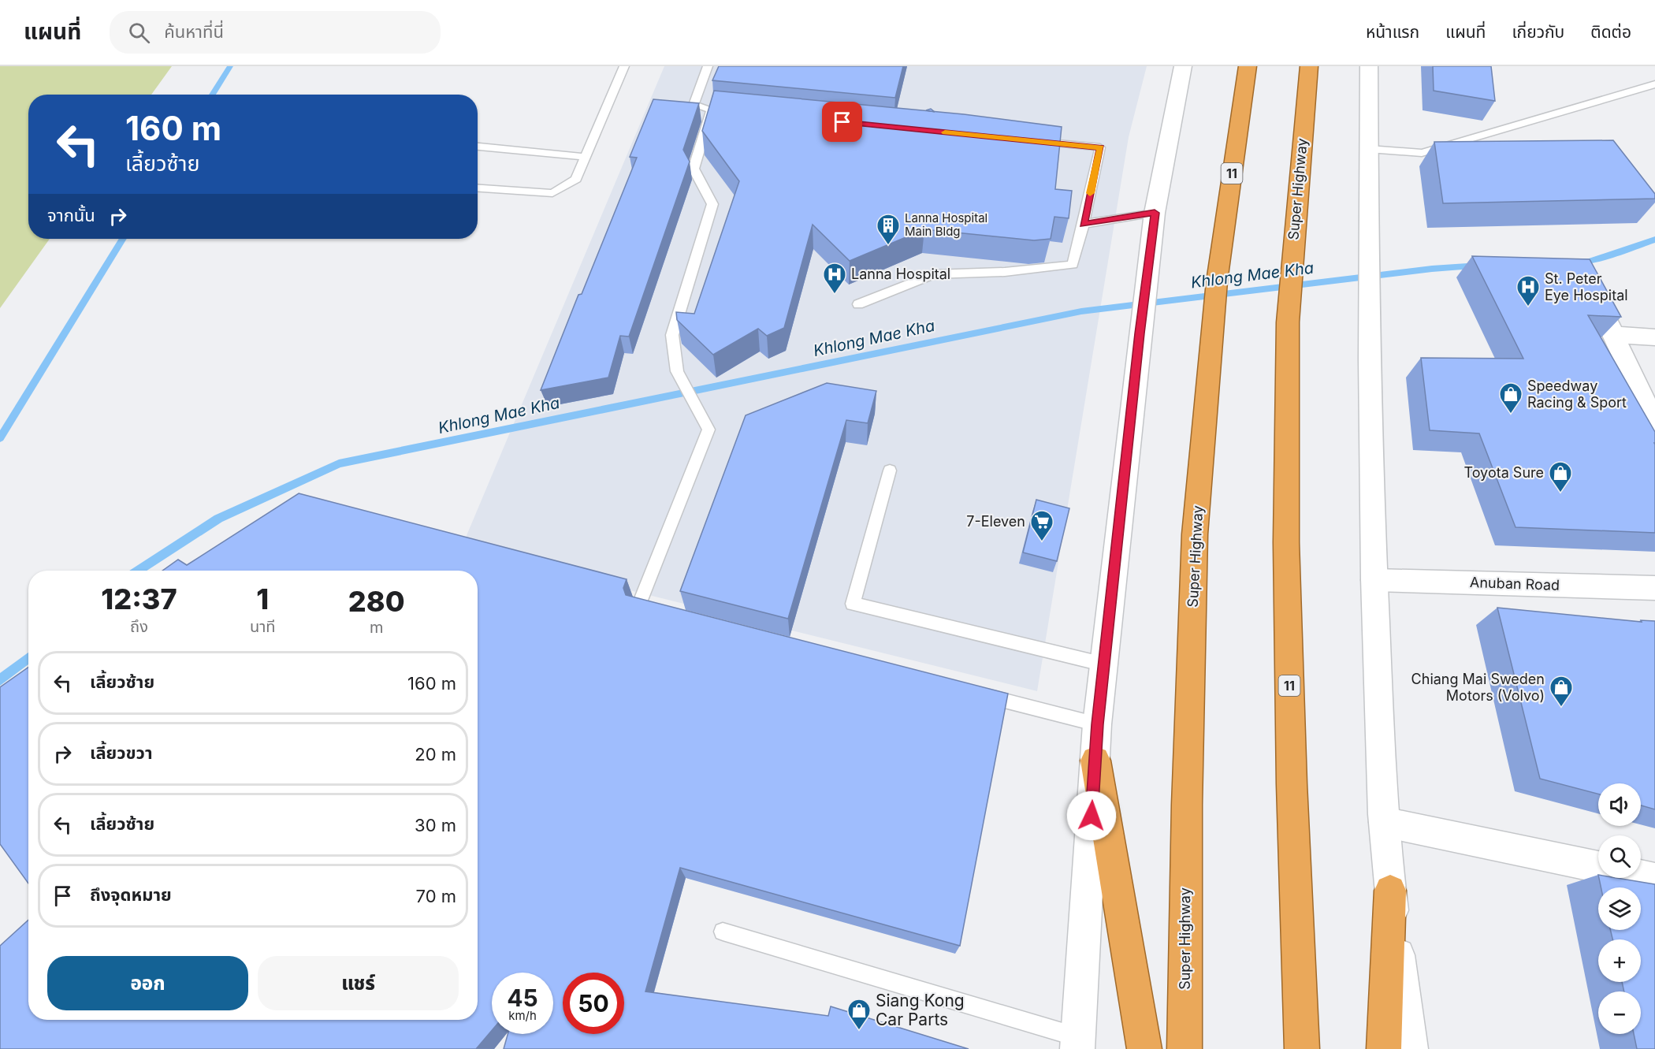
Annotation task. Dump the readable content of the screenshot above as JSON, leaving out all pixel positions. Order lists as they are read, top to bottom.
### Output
{
  "streets": {
    "highway": ["11", "Super Highway"],
    "main road": ["Anuban Road"]
  },
  "water": ["Khlong Mae Kha"],
  "places": {
    "building": ["Lanna Hospital Main Bldg"],
    "hospital": ["Lanna Hospital", "St. Peter Eye Hospital"],
    "shop": [
      "Speedway Racing & Sport",
      "Toyota Sure",
      "Chiang Mai Sweden Motors (Volvo)",
      "Siang Kong Car Parts"
    ],
    "supermarket": ["7-Eleven"]
  },
  "page": {
    "header": "แผนที่",
    "search": "ค้นหาที่นี่",
    "nav": [
      "หน้าแรก",
      "แผนที่",
      "เกี่ยวกับ",
      "ติดต่อ"
    ],
    "turn": ["160 m", "เลี้ยวซ้าย"],
    "then": "จากนั้น",
    "eta": [
      "12:37",
      "ถึง",
      "1",
      "นาที",
      "280",
      "m"
    ],
    "list": [
      {
        "name": "เลี้ยวซ้าย",
        "value": "160 m"
      },
      {
        "name": "เลี้ยวขวา",
        "value": "20 m"
      },
      {
        "name": "เลี้ยวซ้าย",
        "value": "30 m"
      },
      {
        "name": "ถึงจุดหมาย",
        "value": "70 m"
      }
    ],
    "map_buttons": ["+", "−"],
    "buttons": ["ออก", "แชร์"],
    "speed": "45 km/h",
    "limit": "50"
  }
}
